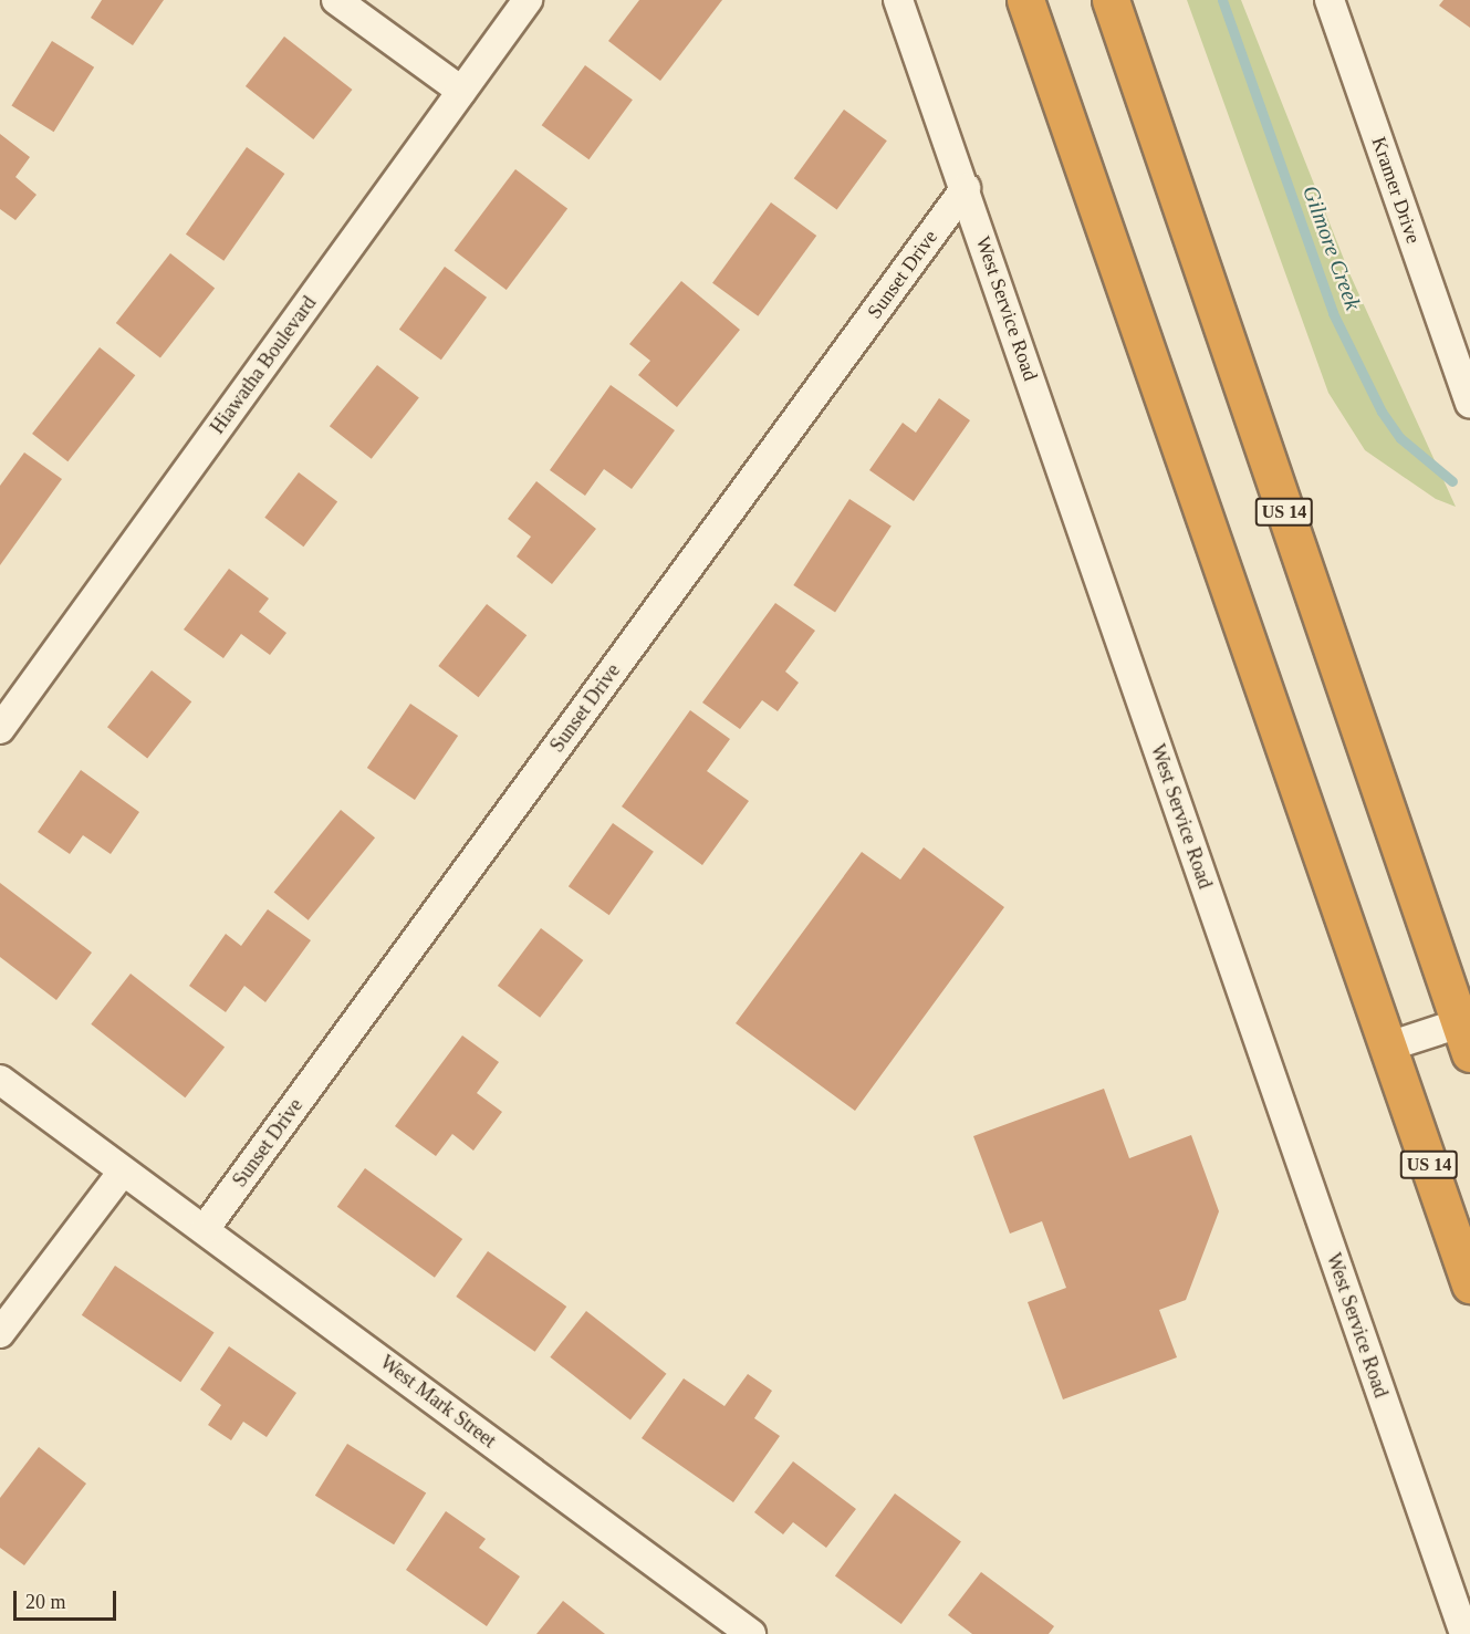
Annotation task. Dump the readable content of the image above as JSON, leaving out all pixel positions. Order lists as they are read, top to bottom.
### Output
{
  "streets": {
    "highway": ["US 14"],
    "street": [
      "Kramer Drive",
      "Sunset Drive",
      "West Service Road",
      "Hiawatha Boulevard",
      "West Mark Street"
    ]
  },
  "crossings": [
    ["Sunset Drive", "West Service Road"],
    ["Sunset Drive", "West Mark Street"]
  ],
  "water": ["Gilmore Creek"],
  "scale_bar": "20 m"
}
